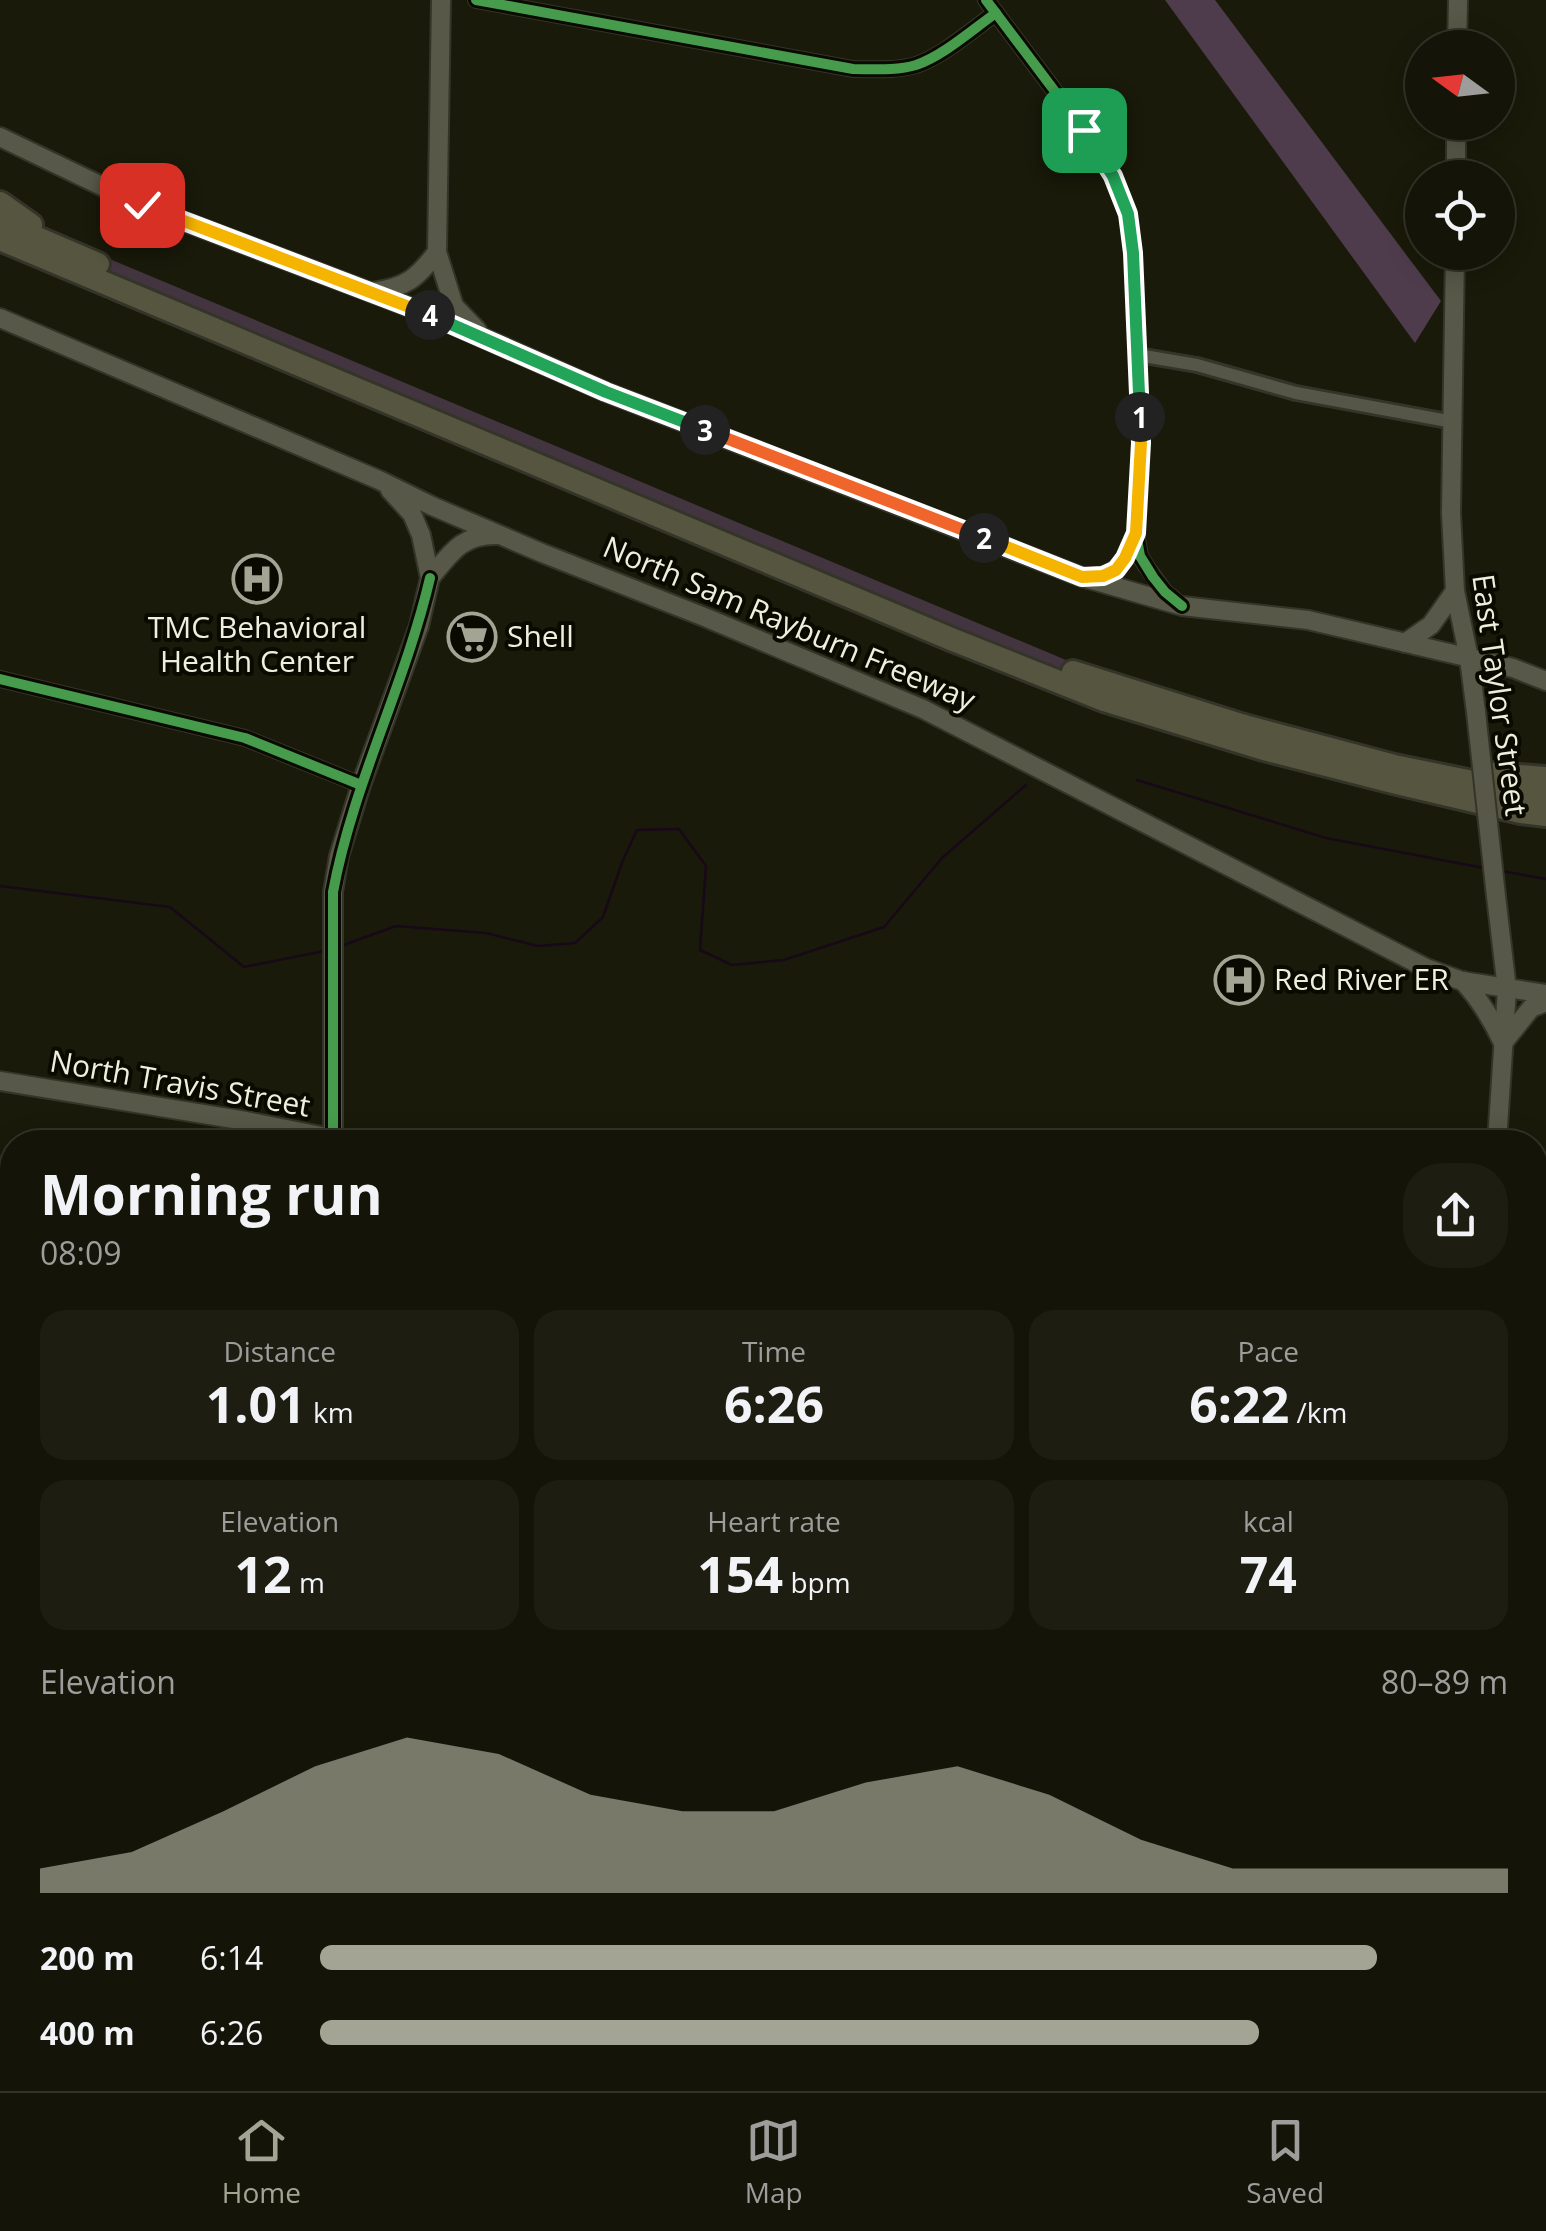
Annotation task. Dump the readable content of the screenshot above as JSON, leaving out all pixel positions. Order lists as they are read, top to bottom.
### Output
{
  "streets": {
    "highway": ["North Sam Rayburn Freeway"],
    "main road": ["East Taylor Street", "North Travis Street"]
  },
  "crossings": [
    ["North Sam Rayburn Freeway", "East Taylor Street"]
  ],
  "places": {
    "hospital": ["TMC Behavioral Health Center", "Red River ER"],
    "supermarket": ["Shell"]
  },
  "north": "left",
  "page": {
    "pins": [
      "4",
      "1",
      "3",
      "2"
    ],
    "heading": ["Morning run", "08:09"],
    "stats": [
      ["Distance", "1.01 km"],
      ["Time", "6:26"],
      ["Pace", "6:22 /km"],
      ["Elevation", "12 m"],
      ["Heart rate", "154 bpm"],
      ["kcal", "74"]
    ],
    "chart": ["Elevation", "80–89 m"],
    "list": [
      {
        "name": "200 m",
        "note": "6:14"
      },
      {
        "name": "400 m",
        "note": "6:26"
      }
    ],
    "tabs": ["Home", "Map", "Saved"]
  }
}
